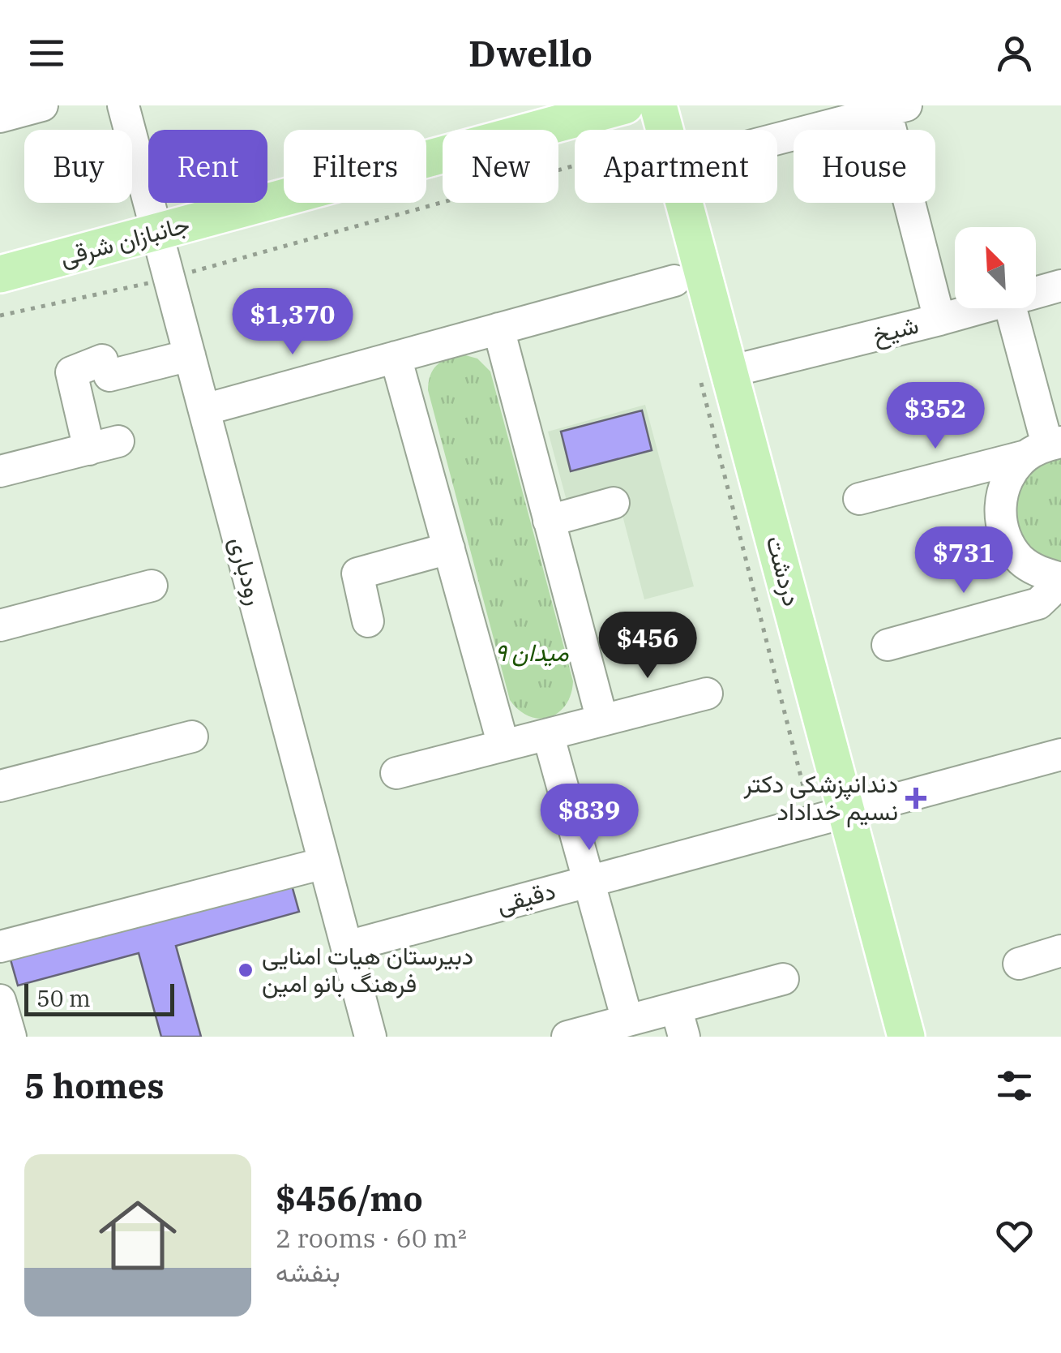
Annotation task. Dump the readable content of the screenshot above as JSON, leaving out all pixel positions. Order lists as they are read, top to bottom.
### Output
{
  "streets": {
    "main road": ["جانبازان شرقی", "دردشت"],
    "street": ["شیخ", "رودباری", "دقیقی"]
  },
  "crossings": [
    ["جانبازان شرقی", "رودباری"],
    ["شیخ", "دردشت"],
    ["رودباری", "دقیقی"],
    ["دردشت", "دقیقی"]
  ],
  "parks": ["میدان ۹"],
  "places": {
    "health": ["دندانپزشکی دکتر نسیم خداداد"],
    "other": ["دبیرستان هیات امنایی فرهنگ بانو امین"]
  },
  "scale_bar": "50 m",
  "north": "top left",
  "page": {
    "header": "Dwello",
    "chip": [
      "Buy",
      "Rent",
      "Filters",
      "New",
      "Apartment",
      "House"
    ],
    "price": [
      "$1,370",
      "$352",
      "$731",
      "$456",
      "$839"
    ],
    "scale": "50 m",
    "heading": "5 homes",
    "list": [
      {
        "name": "$456/mo",
        "note": "2 rooms · 60 m² · بنفشه"
      }
    ]
  }
}
